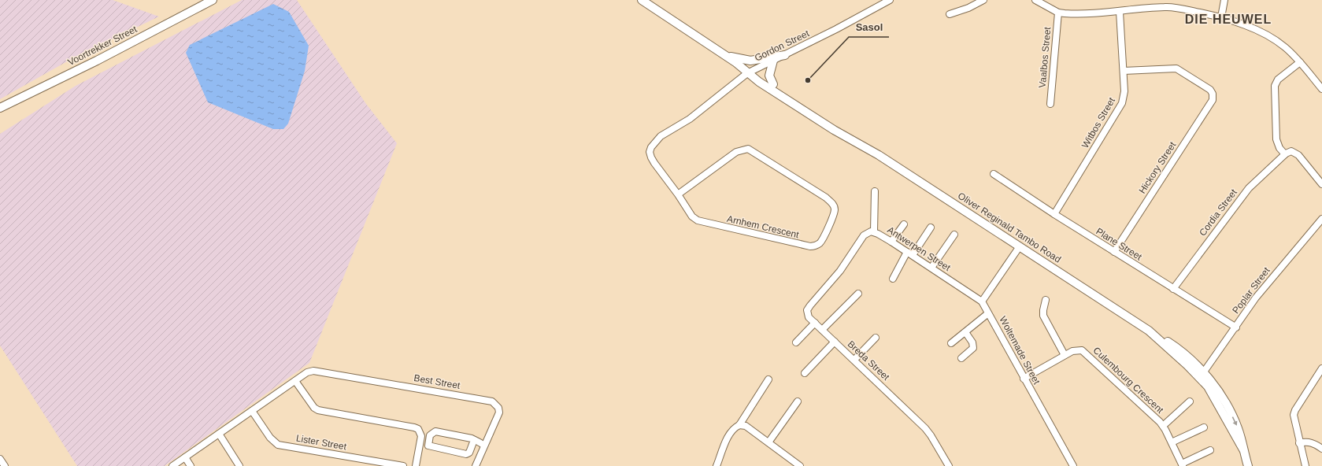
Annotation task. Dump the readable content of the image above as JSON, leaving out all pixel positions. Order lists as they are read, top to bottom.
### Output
{
  "streets": {
    "main road": ["Voortrekker Street", "Oliver Reginald Tambo Road"],
    "street": [
      "Gordon Street",
      "Vaalbos Street",
      "Witbos Street",
      "Hickory Street",
      "Cordia Street",
      "Arnhem Crescent",
      "Plane Street",
      "Antwerpen Street",
      "Poplar Street",
      "Woltemade Street",
      "Breda Street",
      "Culembourg Crescent",
      "Best Street",
      "Lister Street"
    ]
  },
  "crossings": [
    ["Gordon Street", "Arnhem Crescent"],
    ["Gordon Street", "Oliver Reginald Tambo Road"],
    ["Witbos Street", "Hickory Street"],
    ["Witbos Street", "Plane Street"],
    ["Hickory Street", "Plane Street"],
    ["Cordia Street", "Plane Street"],
    ["Oliver Reginald Tambo Road", "Poplar Street"],
    ["Plane Street", "Poplar Street"],
    ["Antwerpen Street", "Woltemade Street"],
    ["Antwerpen Street", "Breda Street"],
    ["Woltemade Street", "Culembourg Crescent"]
  ],
  "districts": ["DIE HEUWEL"],
  "places": ["Sasol"]
}
